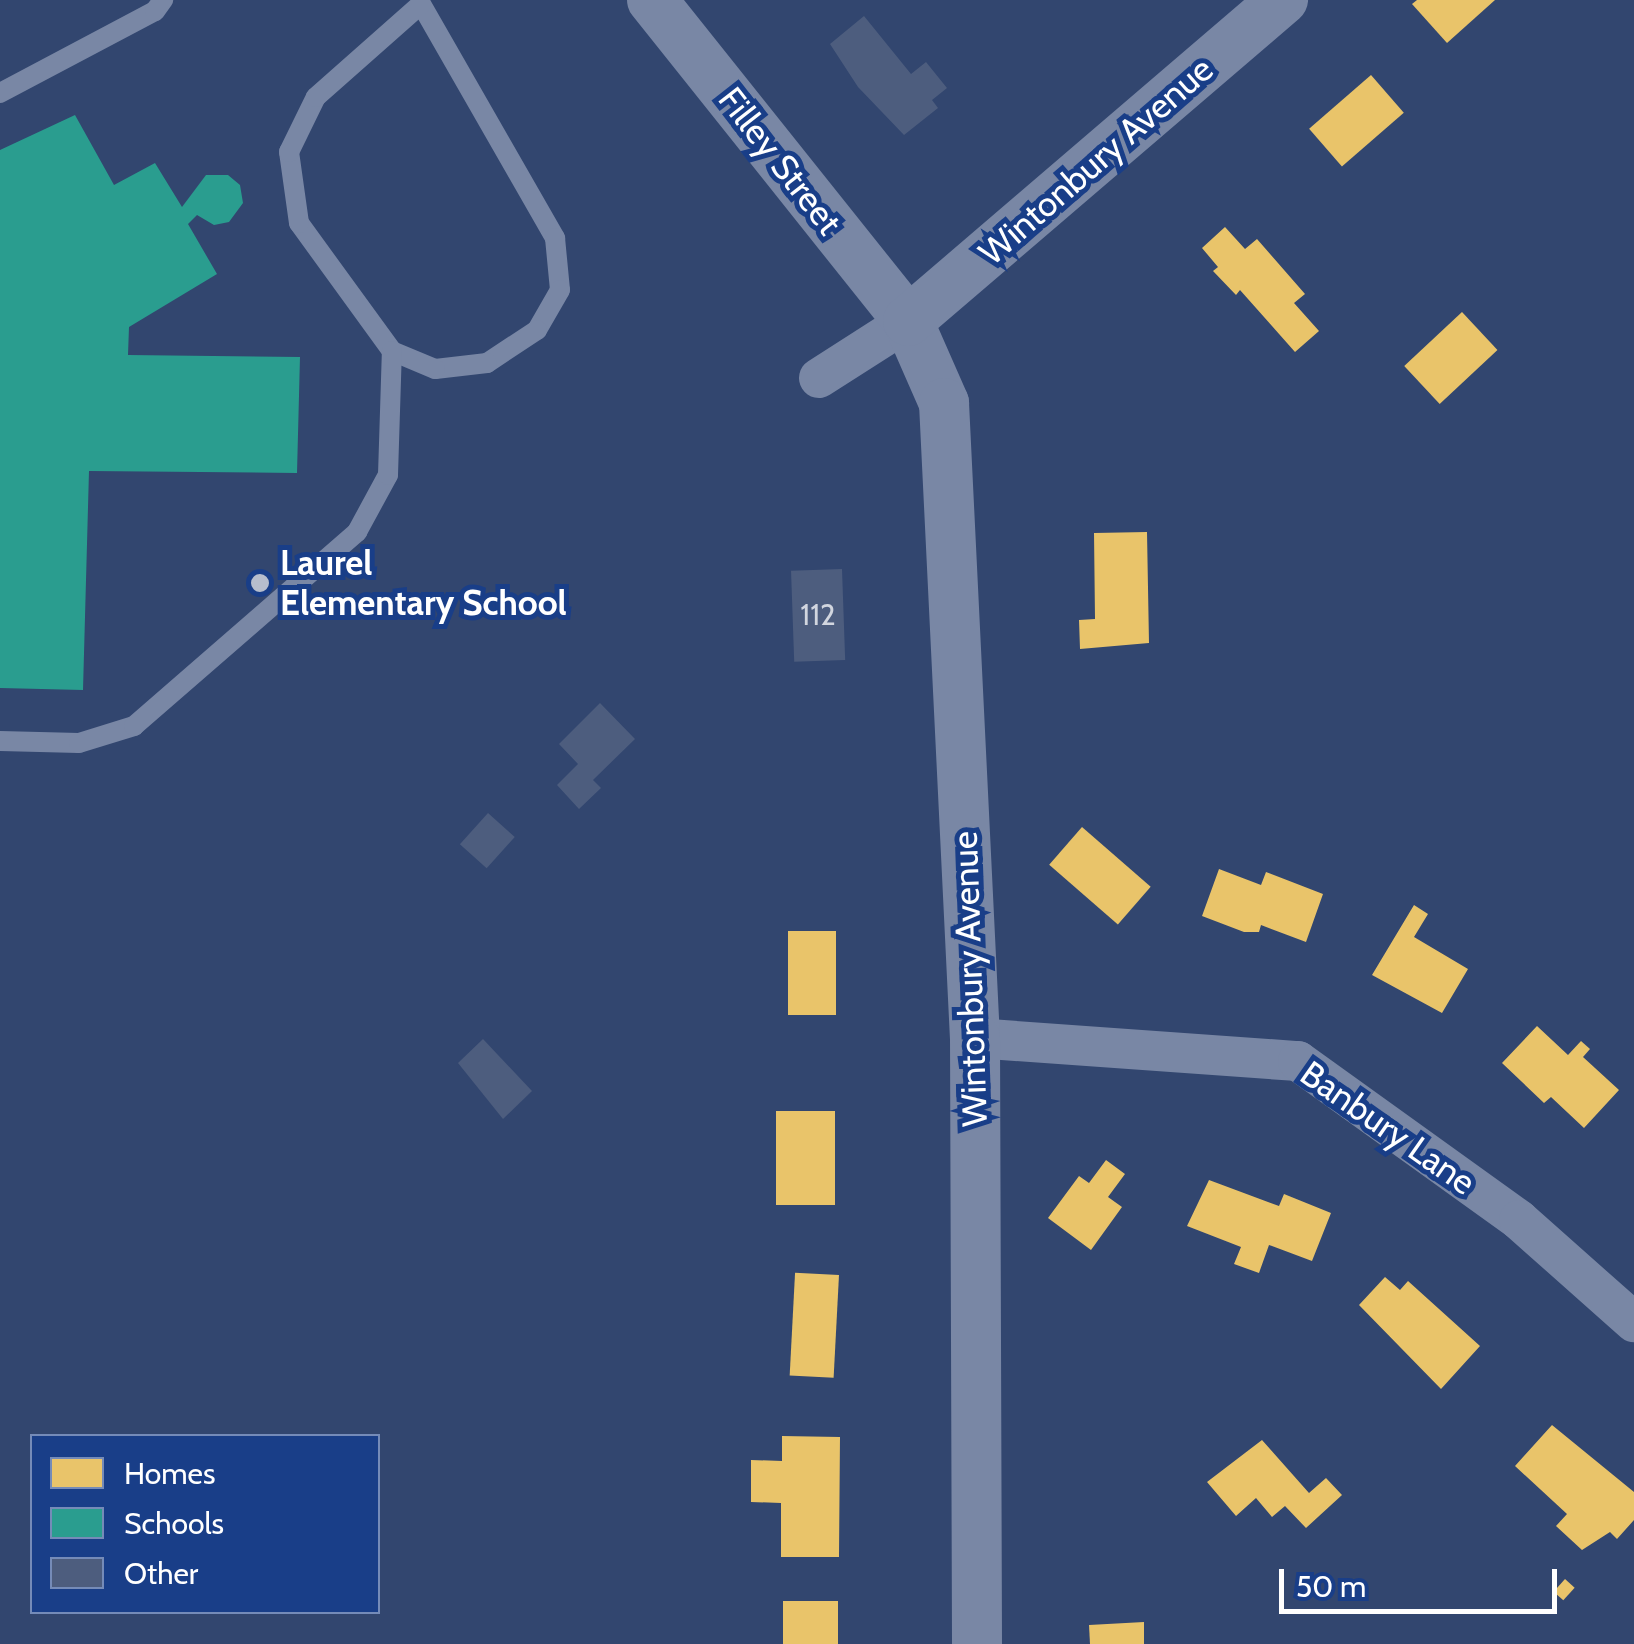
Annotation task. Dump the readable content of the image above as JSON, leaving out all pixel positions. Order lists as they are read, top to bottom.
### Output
{
  "streets": {
    "street": ["Filley Street", "Wintonbury Avenue", "Banbury Lane"]
  },
  "crossings": [
    ["Filley Street", "Wintonbury Avenue"],
    ["Wintonbury Avenue", "Banbury Lane"]
  ],
  "places": ["Laurel Elementary School"],
  "house_numbers": ["112"],
  "legend": ["Homes", "Schools", "Other"],
  "scale_bar": "50 m"
}
